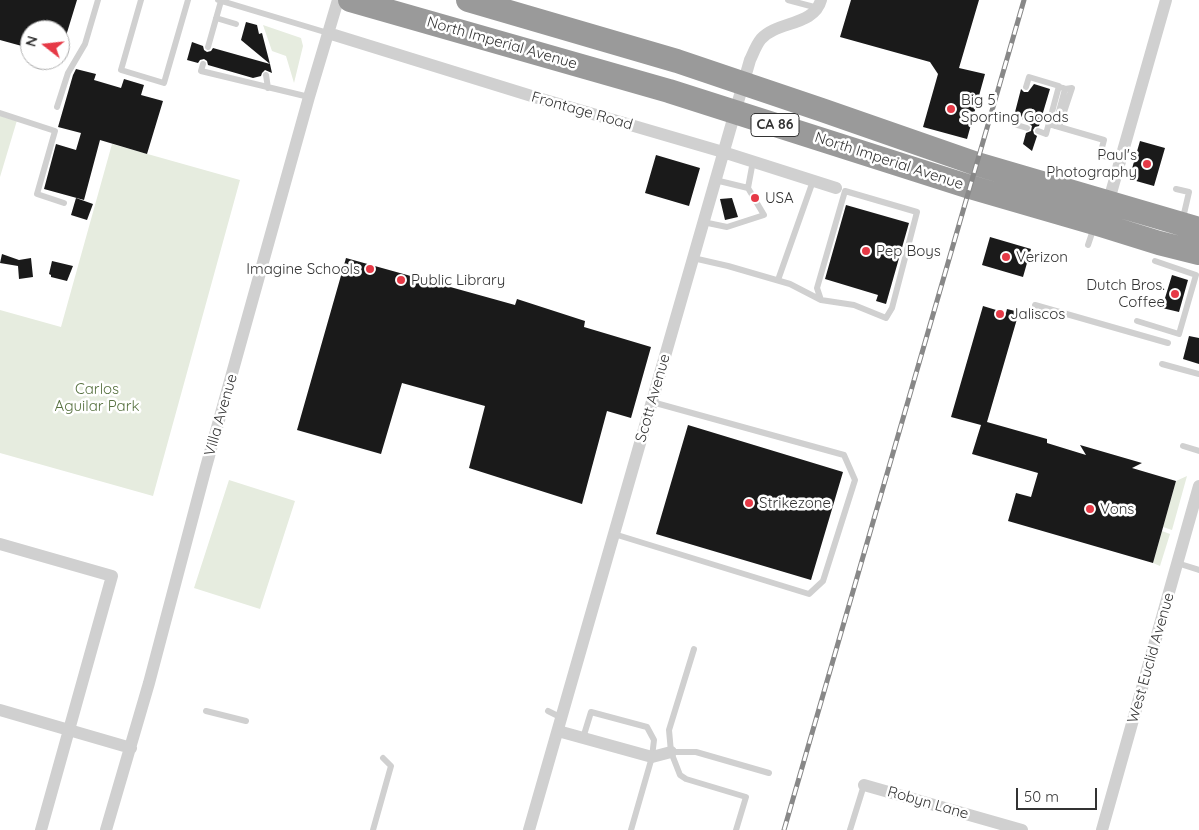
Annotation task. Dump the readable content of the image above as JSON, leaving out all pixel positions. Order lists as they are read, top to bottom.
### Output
{
  "streets": {
    "highway": ["North Imperial Avenue", "CA 86"],
    "street": [
      "Frontage Road",
      "Scott Avenue",
      "Villa Avenue",
      "West Euclid Avenue",
      "Robyn Lane"
    ]
  },
  "crossings": [
    ["North Imperial Avenue", "Scott Avenue"],
    ["Frontage Road", "Scott Avenue"],
    ["Frontage Road", "Villa Avenue"]
  ],
  "parks": ["Carlos Aguilar Park"],
  "places": [
    "Big 5 Sporting Goods",
    "Paul's Photography",
    "USA",
    "Pep Boys",
    "Verizon",
    "Imagine Schools",
    "Public Library",
    "Dutch Bros. Coffee",
    "Jaliscos",
    "Strikezone",
    "Vons"
  ],
  "scale_bar": "50 m",
  "north": "left"
}
